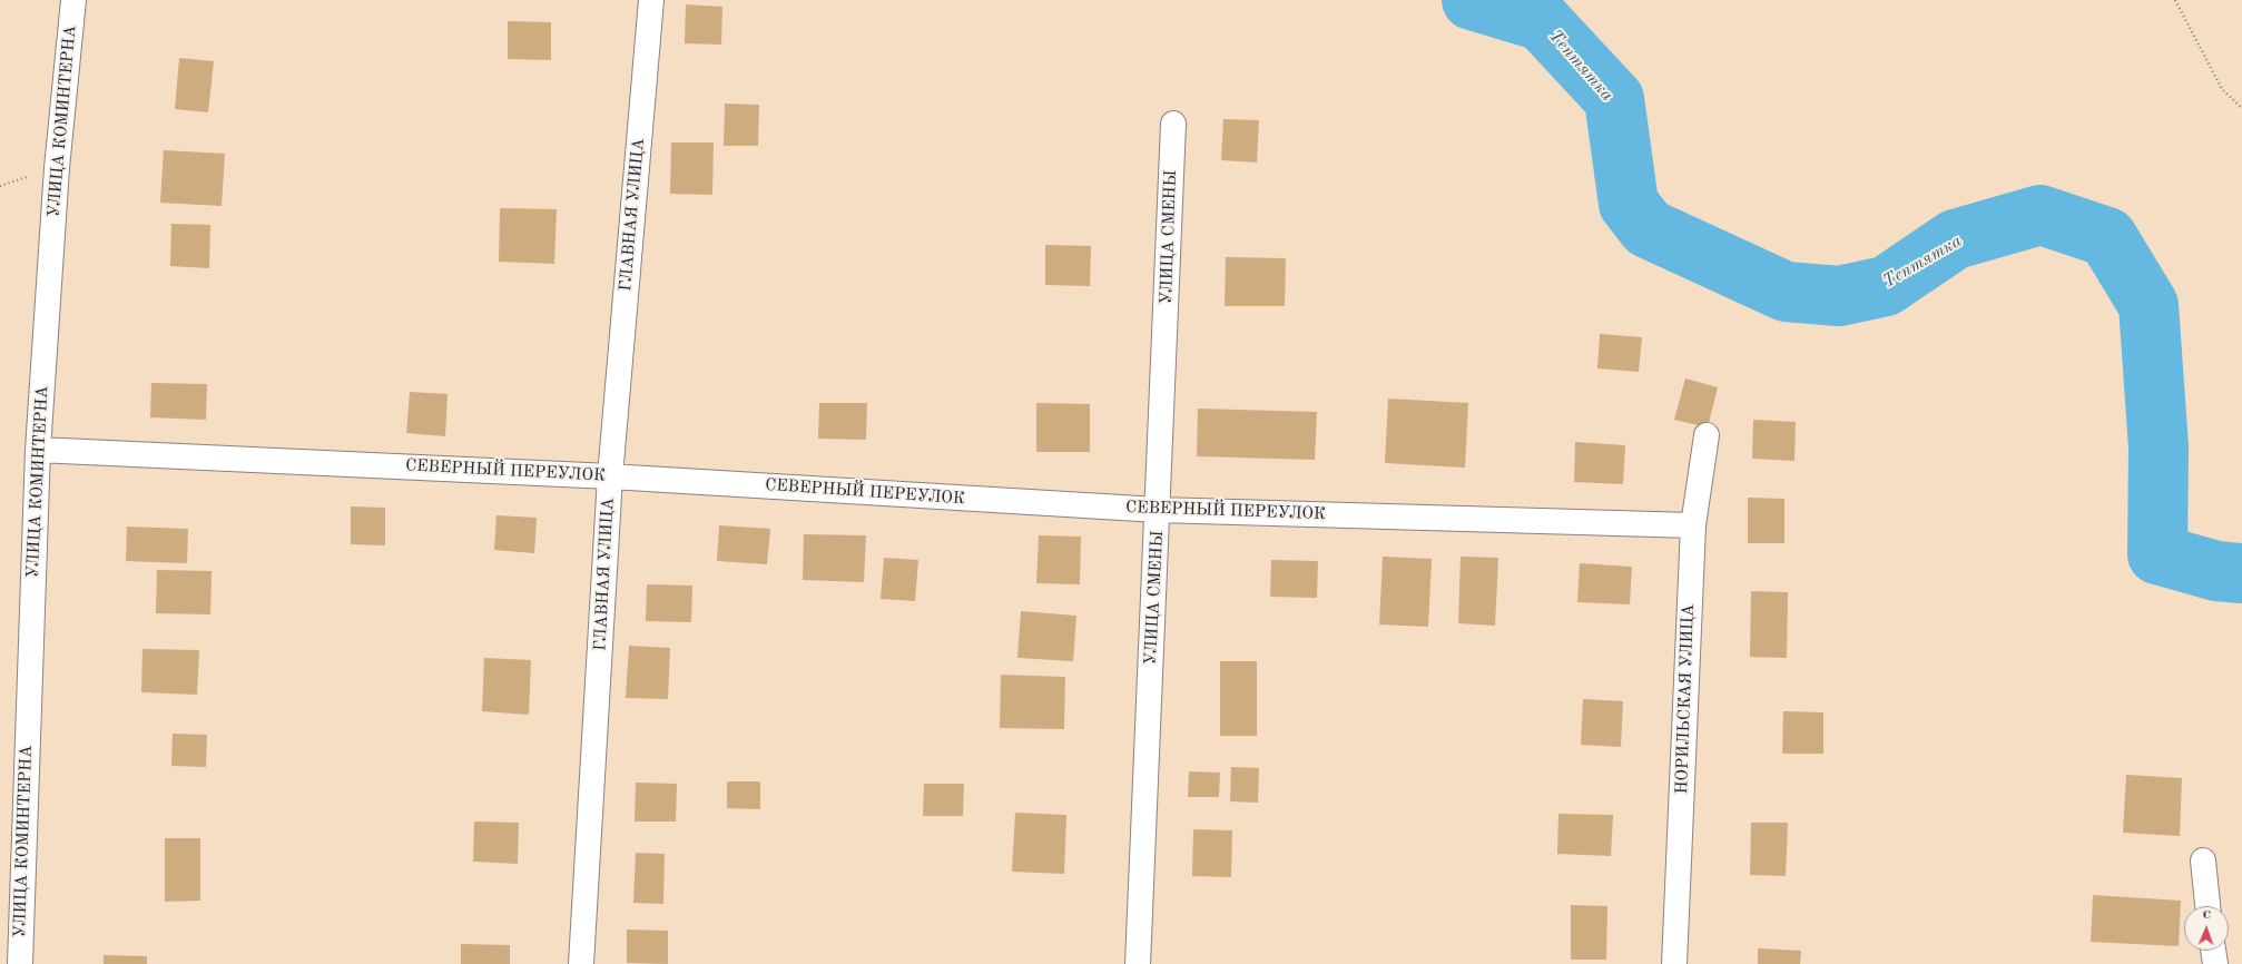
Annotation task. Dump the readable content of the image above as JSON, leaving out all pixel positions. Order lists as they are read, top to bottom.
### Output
{
  "streets": {
    "street": [
      "УЛИЦА КОМИНТЕРНА",
      "ГЛАВНАЯ УЛИЦА",
      "УЛИЦА СМЕНЫ",
      "СЕВЕРНЫЙ ПЕРЕУЛОК",
      "НОРИЛЬСКАЯ УЛИЦА"
    ]
  },
  "crossings": [
    ["УЛИЦА КОМИНТЕРНА", "СЕВЕРНЫЙ ПЕРЕУЛОК"],
    ["ГЛАВНАЯ УЛИЦА", "СЕВЕРНЫЙ ПЕРЕУЛОК"],
    ["УЛИЦА СМЕНЫ", "СЕВЕРНЫЙ ПЕРЕУЛОК"],
    ["СЕВЕРНЫЙ ПЕРЕУЛОК", "НОРИЛЬСКАЯ УЛИЦА"]
  ],
  "water": ["Тептятка"],
  "north": "top"
}
